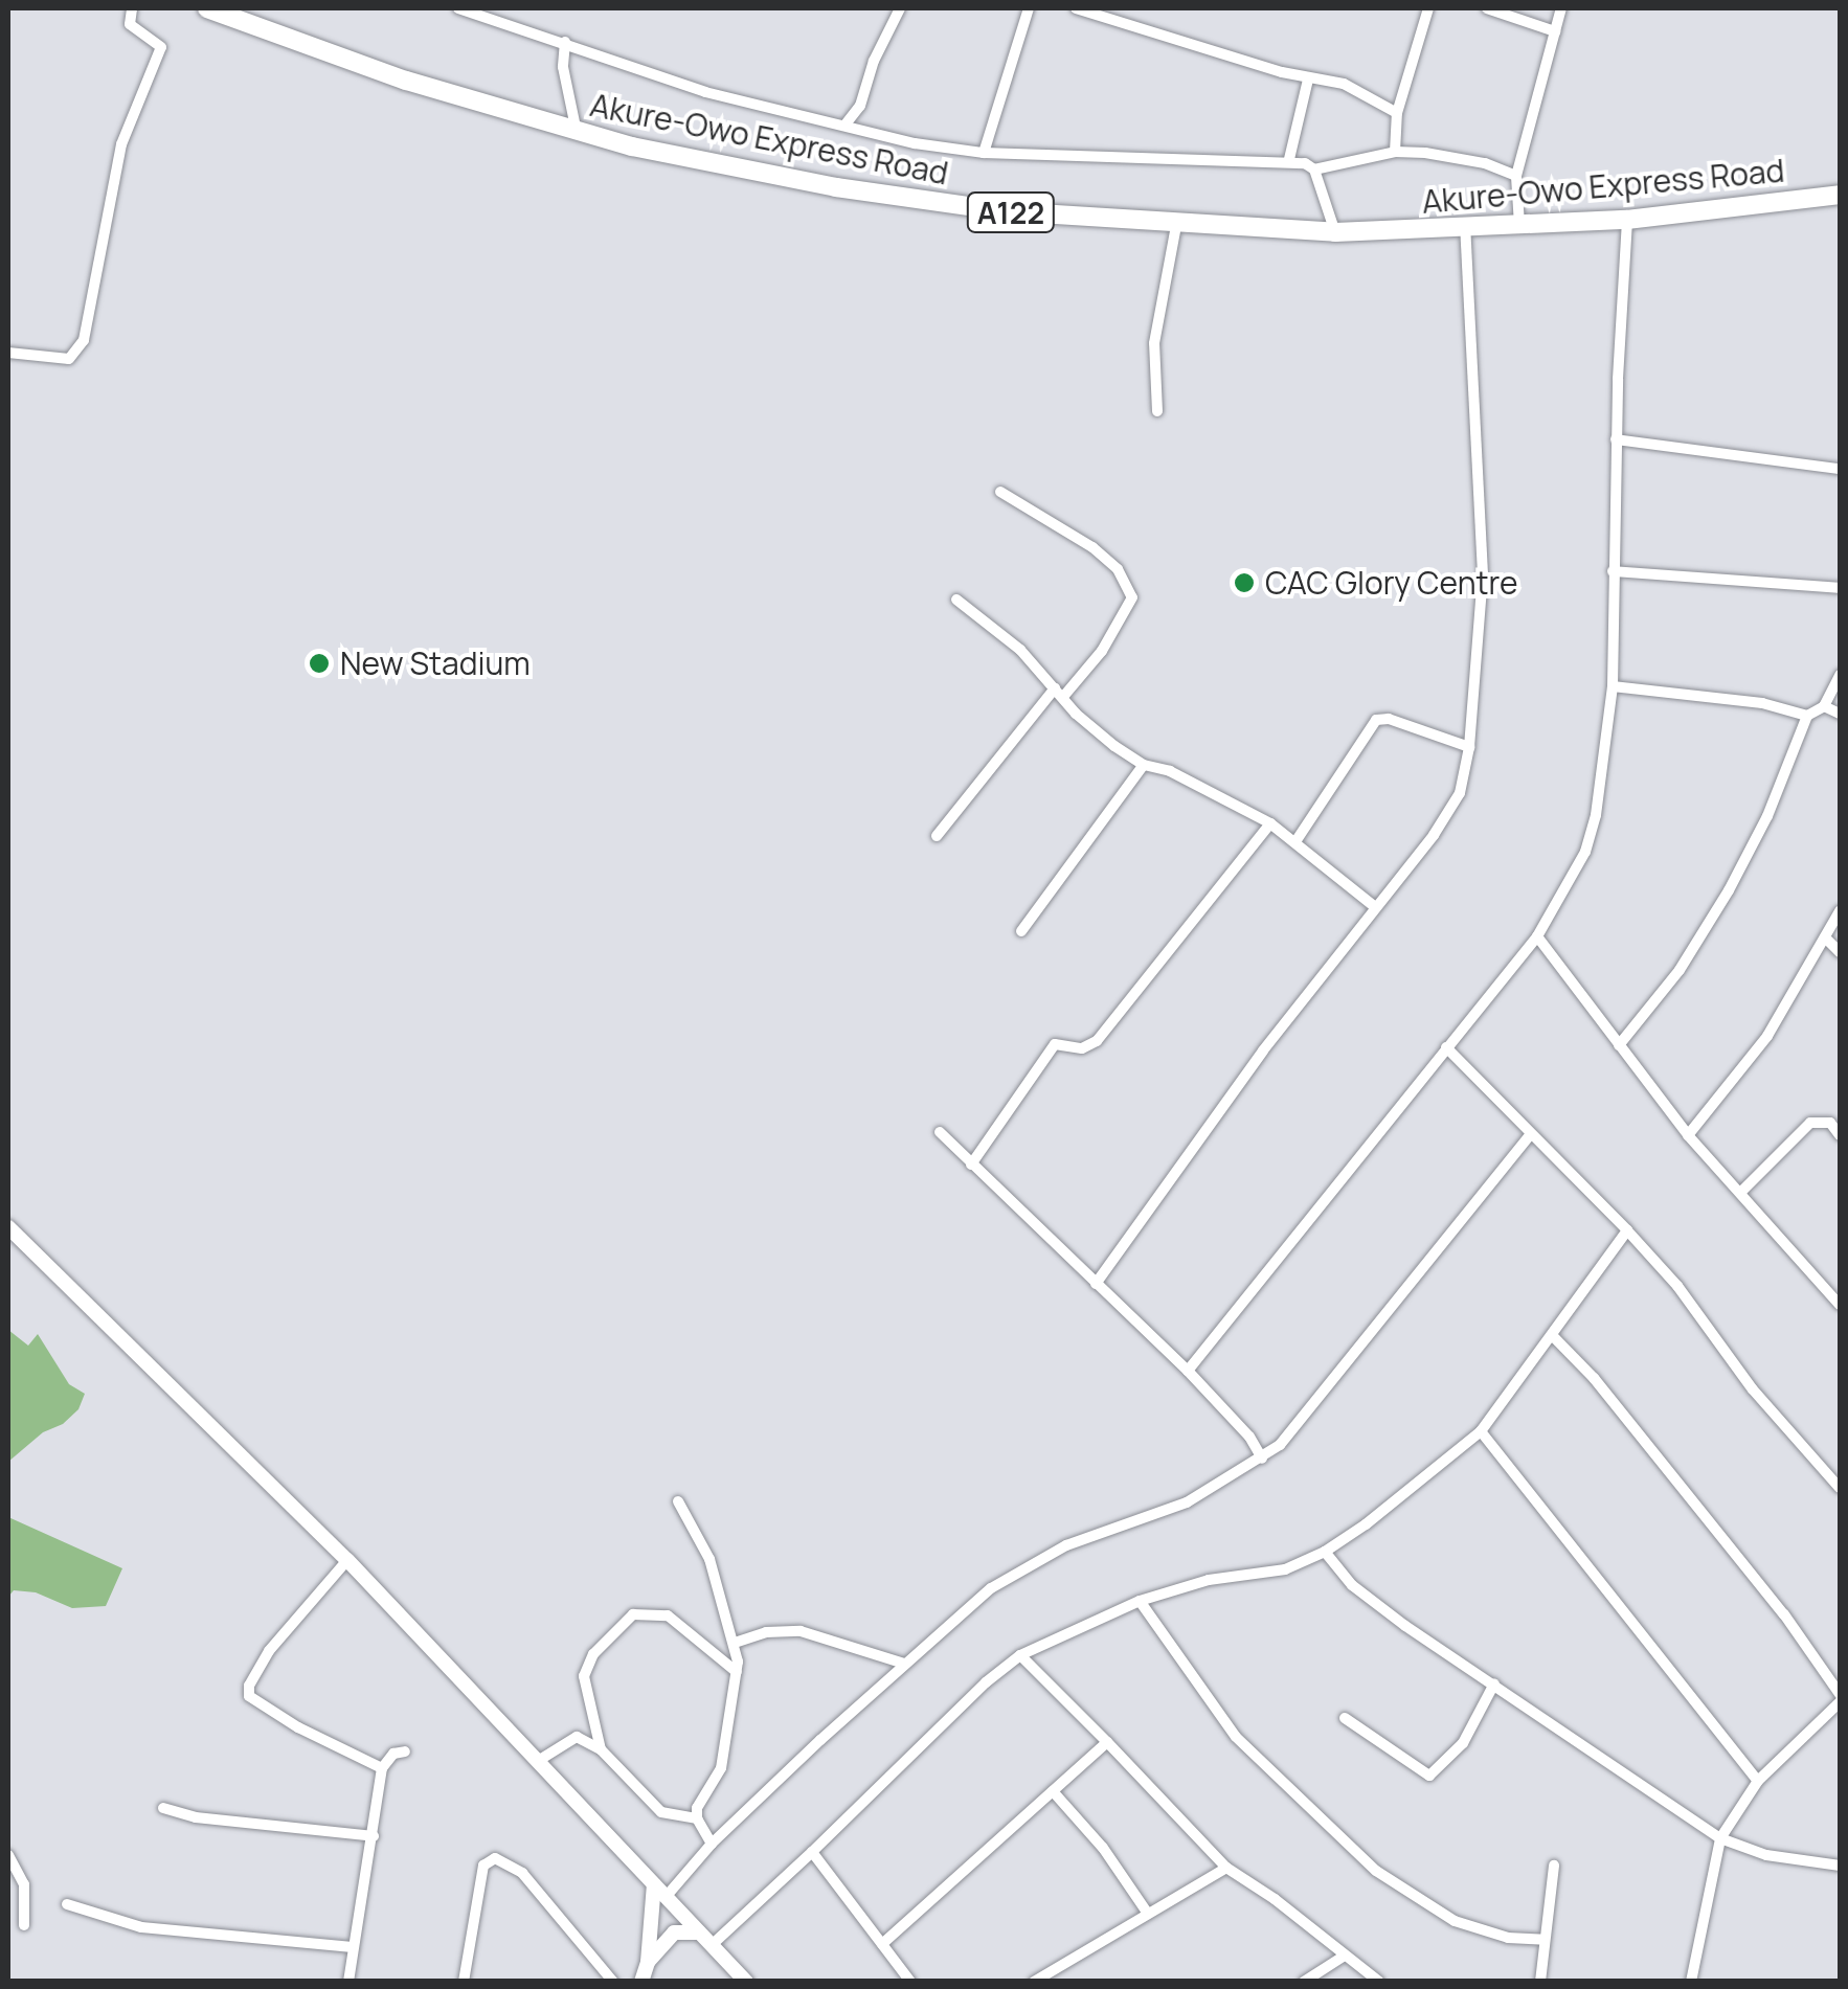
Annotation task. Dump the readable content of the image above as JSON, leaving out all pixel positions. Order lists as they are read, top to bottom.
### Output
{
  "streets": {
    "highway": ["Akure-Owo Express Road", "A122"]
  },
  "places": ["CAC Glory Centre", "New Stadium"]
}
